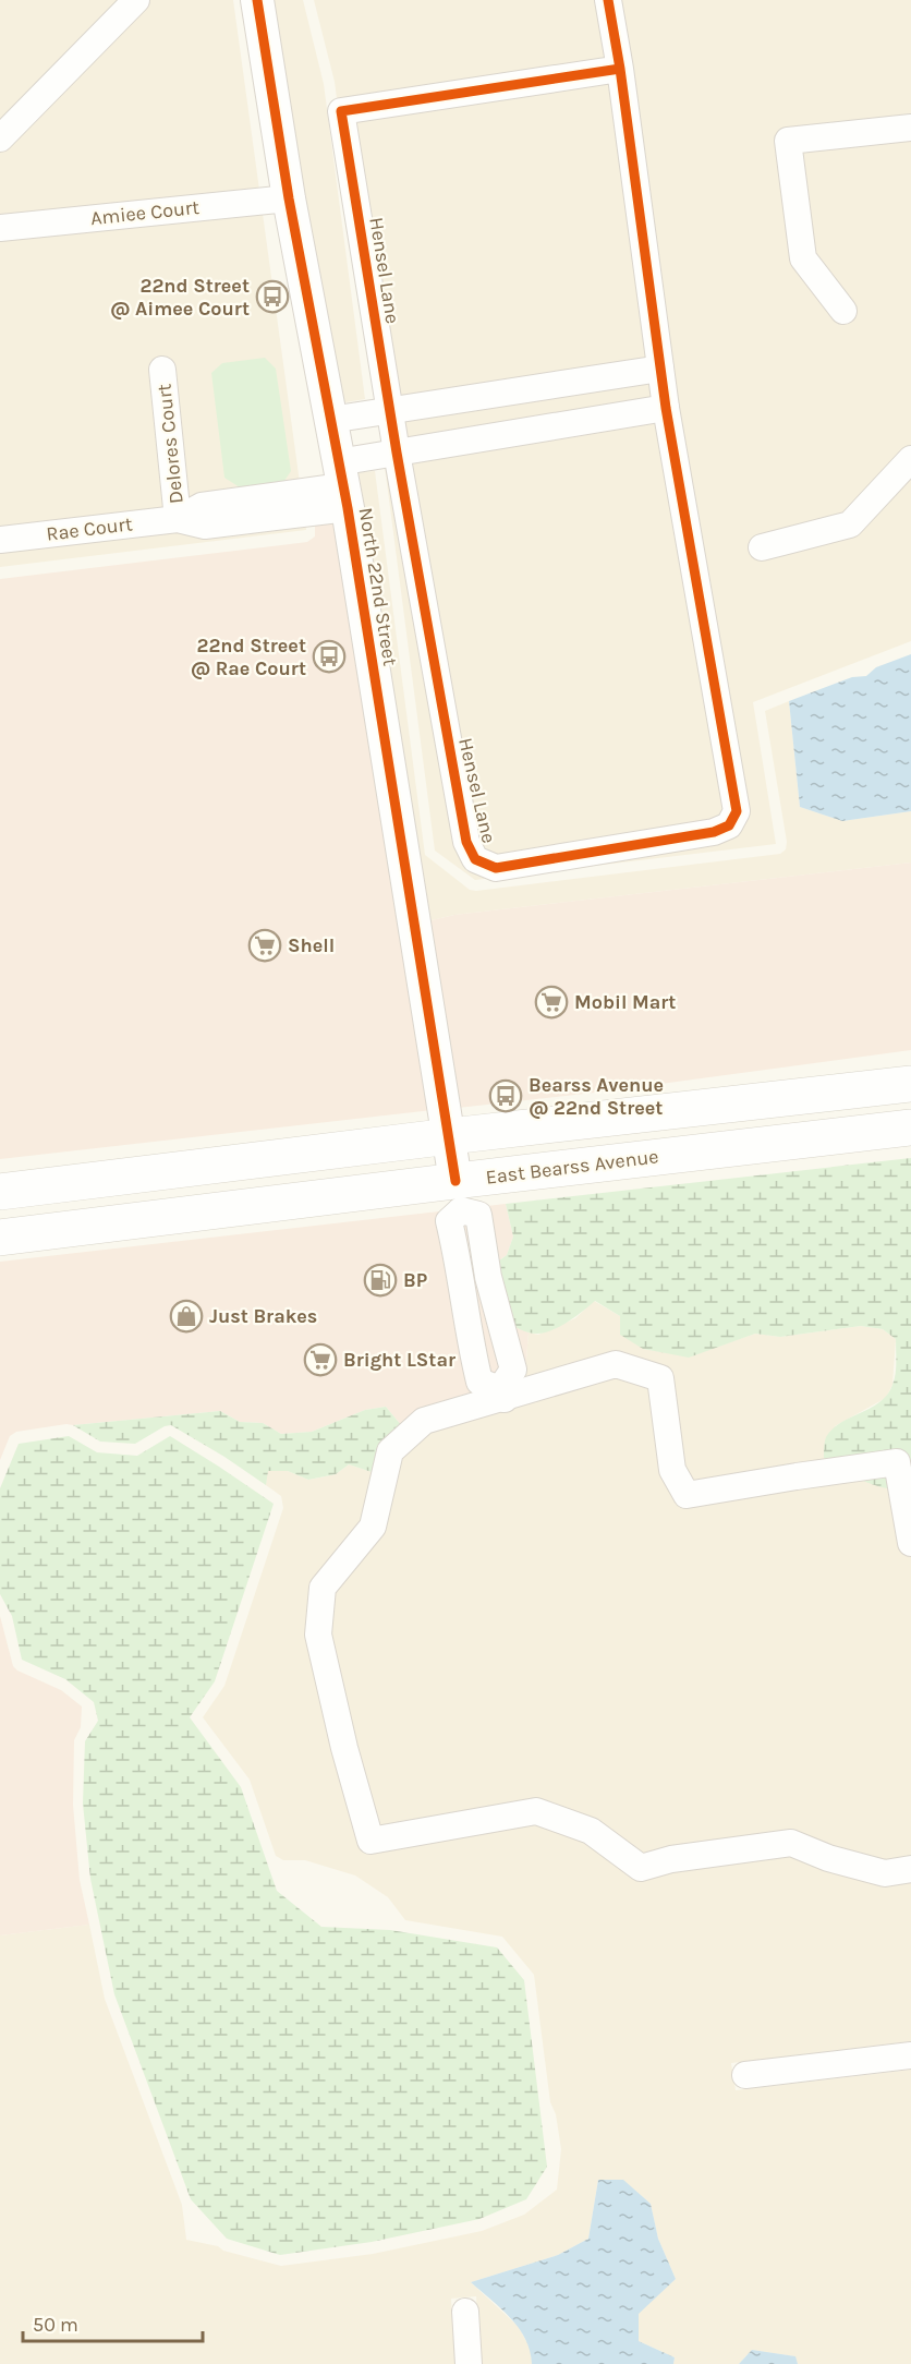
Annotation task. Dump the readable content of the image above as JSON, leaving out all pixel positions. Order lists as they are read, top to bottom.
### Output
{
  "streets": {
    "main road": ["East Bearss Avenue"],
    "street": [
      "Amiee Court",
      "Hensel Lane",
      "Delores Court",
      "Rae Court",
      "North 22nd Street"
    ]
  },
  "crossings": [
    ["Amiee Court", "North 22nd Street"],
    ["Hensel Lane", "Rae Court"],
    ["Delores Court", "Rae Court"],
    ["Rae Court", "North 22nd Street"],
    ["North 22nd Street", "East Bearss Avenue"]
  ],
  "places": {
    "bus stop": ["22nd Street @ Aimee Court", "22nd Street @ Rae Court", "Bearss Avenue @ 22nd Street"],
    "supermarket": ["Shell", "Mobil Mart", "Bright LStar"],
    "fuel station": ["BP"],
    "shop": ["Just Brakes"]
  },
  "scale_bar": "50 m"
}
